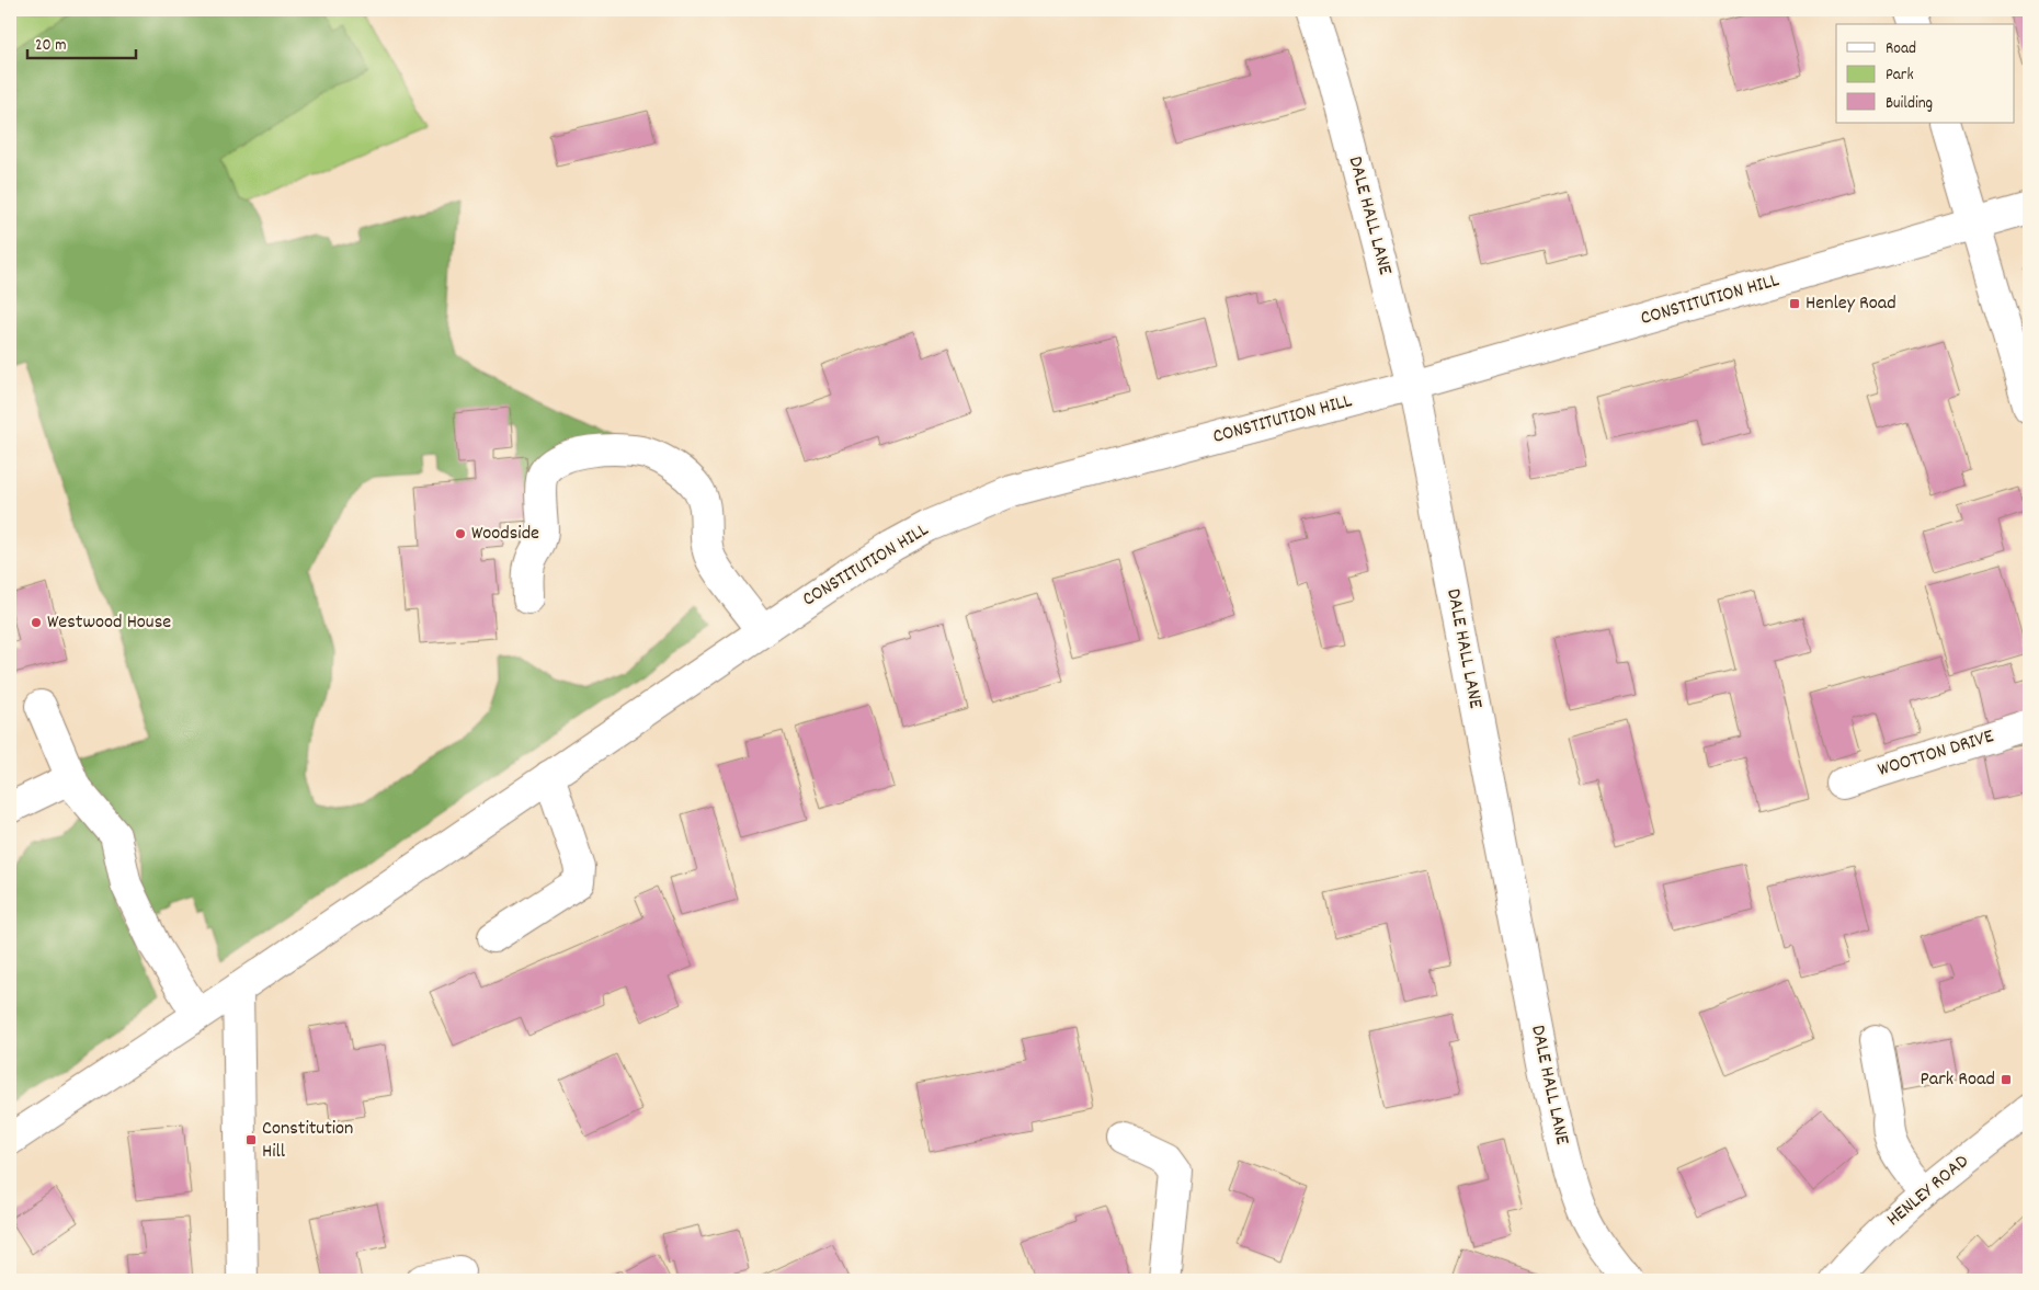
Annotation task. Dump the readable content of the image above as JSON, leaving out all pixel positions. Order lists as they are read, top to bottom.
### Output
{
  "streets": {
    "street": [
      "DALE HALL LANE",
      "CONSTITUTION HILL",
      "WOOTTON DRIVE",
      "HENLEY ROAD"
    ]
  },
  "crossings": [
    ["DALE HALL LANE", "CONSTITUTION HILL"]
  ],
  "places": {
    "transit": ["Henley Road", "Park Road", "Constitution Hill"],
    "other": ["Woodside", "Westwood House"]
  },
  "legend": ["Road", "Park", "Building"],
  "scale_bar": "20 m"
}
